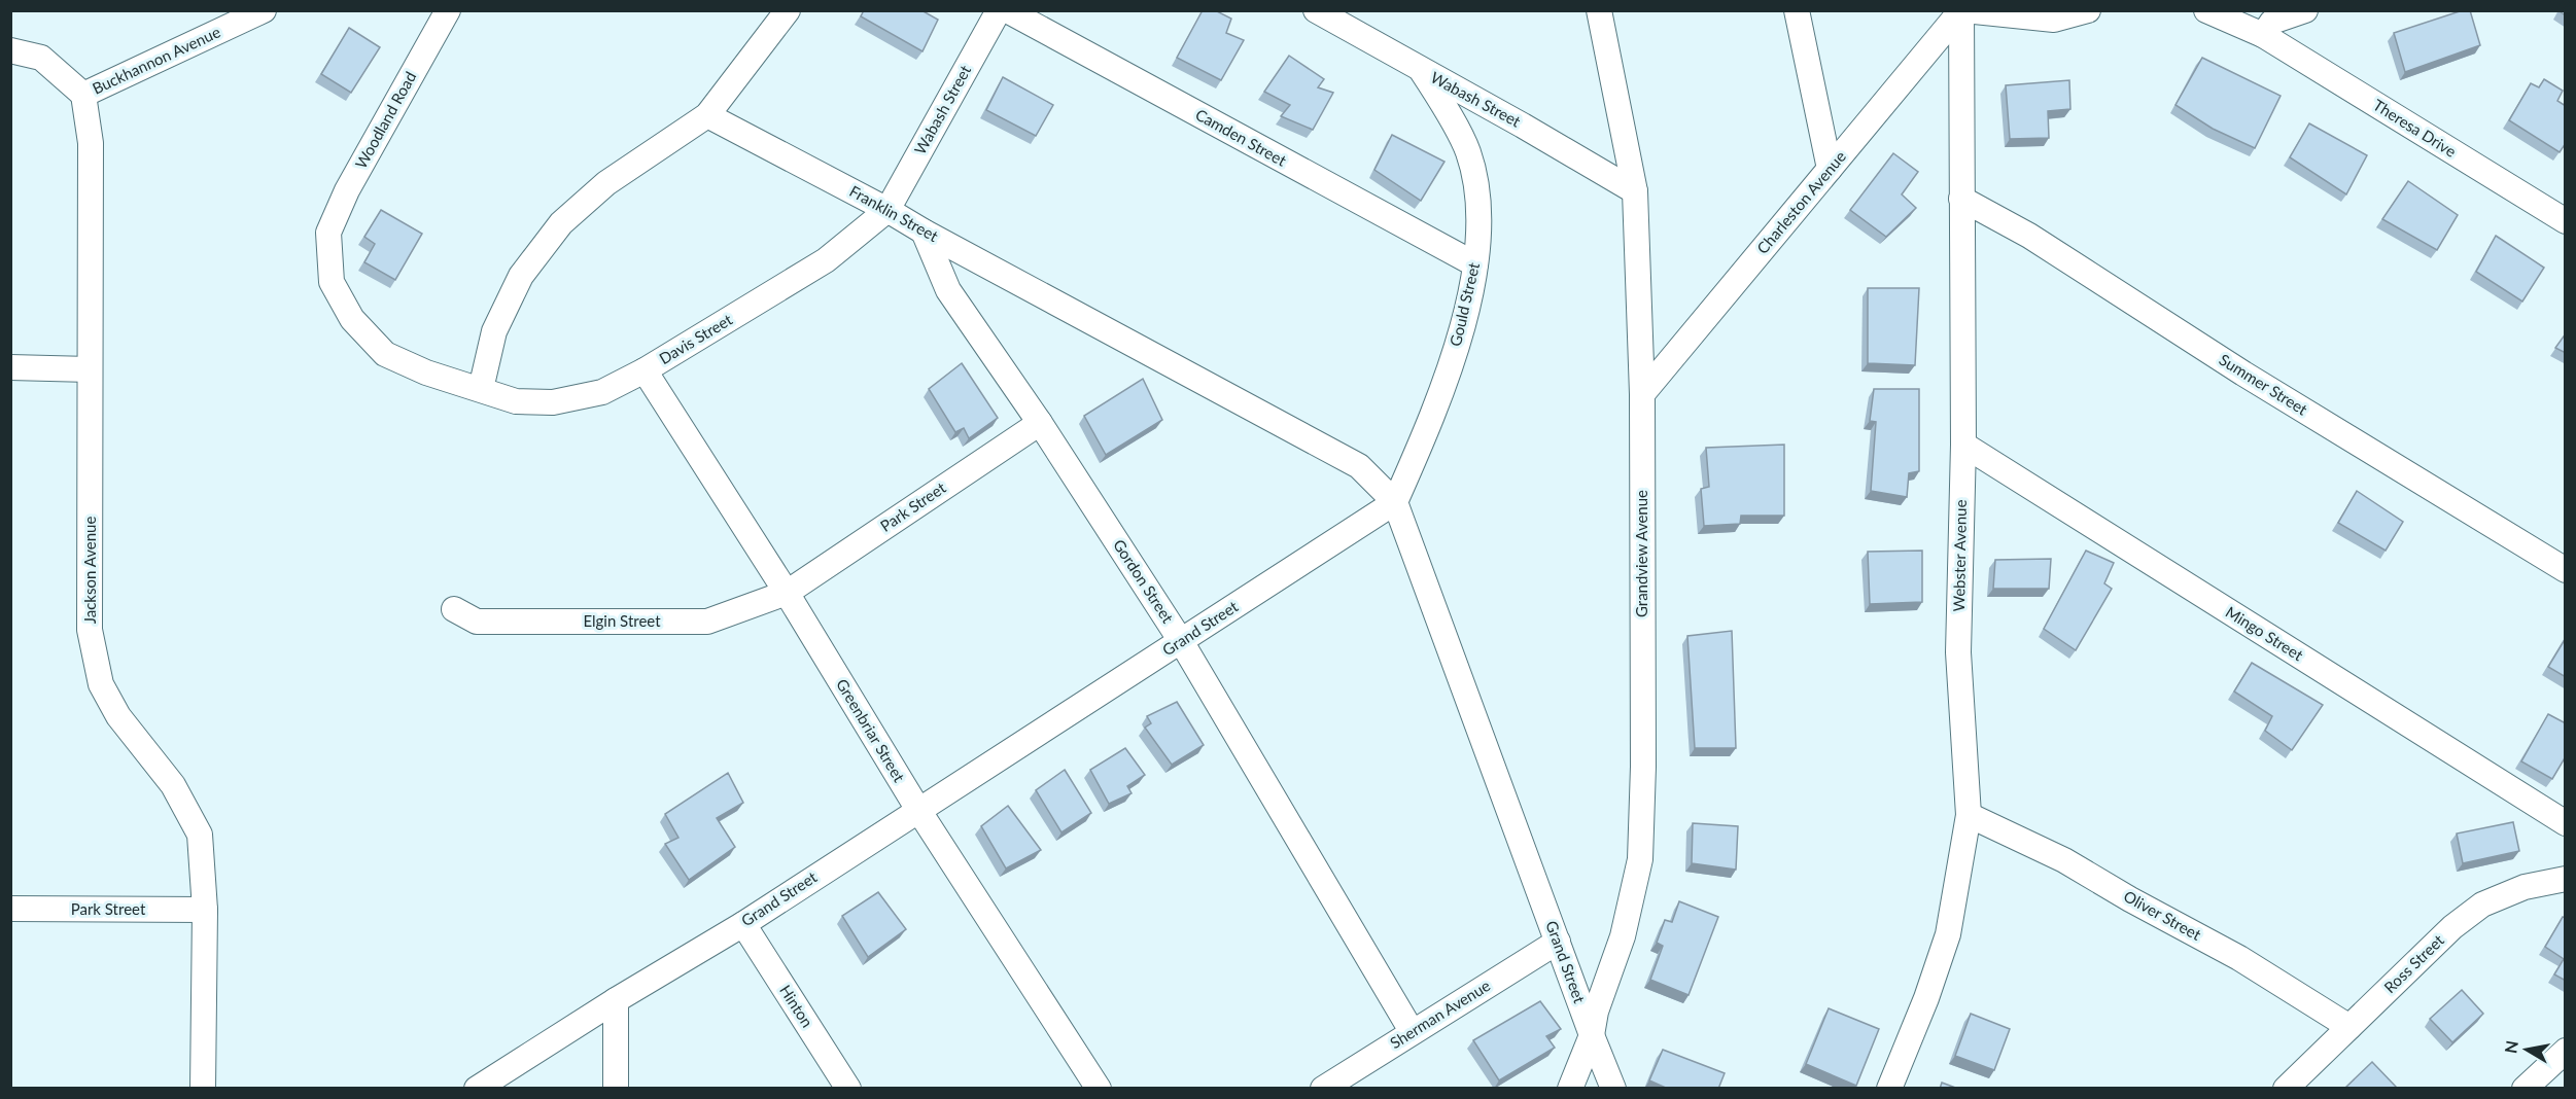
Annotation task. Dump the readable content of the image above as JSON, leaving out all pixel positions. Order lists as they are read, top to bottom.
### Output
{
  "streets": {
    "street": [
      "Buckhannon Avenue",
      "Wabash Street",
      "Woodland Road",
      "Theresa Drive",
      "Camden Street",
      "Charleston Avenue",
      "Franklin Street",
      "Gould Street",
      "Davis Street",
      "Summer Street",
      "Park Street",
      "Grandview Avenue",
      "Webster Avenue",
      "Jackson Avenue",
      "Gordon Street",
      "Elgin Street",
      "Grand Street",
      "Mingo Street",
      "Greenbriar Street",
      "Oliver Street",
      "Ross Street",
      "Hinton",
      "Sherman Avenue"
    ]
  },
  "crossings": [
    ["Buckhannon Avenue", "Jackson Avenue"],
    ["Wabash Street", "Franklin Street"],
    ["Wabash Street", "Gould Street"],
    ["Wabash Street", "Davis Street"],
    ["Wabash Street", "Grandview Avenue"],
    ["Woodland Road", "Davis Street"],
    ["Camden Street", "Gould Street"],
    ["Charleston Avenue", "Grandview Avenue"],
    ["Charleston Avenue", "Webster Avenue"],
    ["Franklin Street", "Gould Street"],
    ["Franklin Street", "Davis Street"],
    ["Franklin Street", "Gordon Street"],
    ["Franklin Street", "Grand Street"],
    ["Gould Street", "Grand Street"],
    ["Davis Street", "Greenbriar Street"],
    ["Summer Street", "Webster Avenue"],
    ["Park Street", "Jackson Avenue"],
    ["Park Street", "Gordon Street"],
    ["Park Street", "Elgin Street"],
    ["Park Street", "Greenbriar Street"],
    ["Grandview Avenue", "Grand Street"],
    ["Webster Avenue", "Mingo Street"],
    ["Webster Avenue", "Oliver Street"],
    ["Gordon Street", "Grand Street"],
    ["Gordon Street", "Sherman Avenue"],
    ["Elgin Street", "Greenbriar Street"],
    ["Grand Street", "Greenbriar Street"],
    ["Grand Street", "Hinton"],
    ["Grand Street", "Sherman Avenue"],
    ["Oliver Street", "Ross Street"]
  ],
  "north": "left"
}
